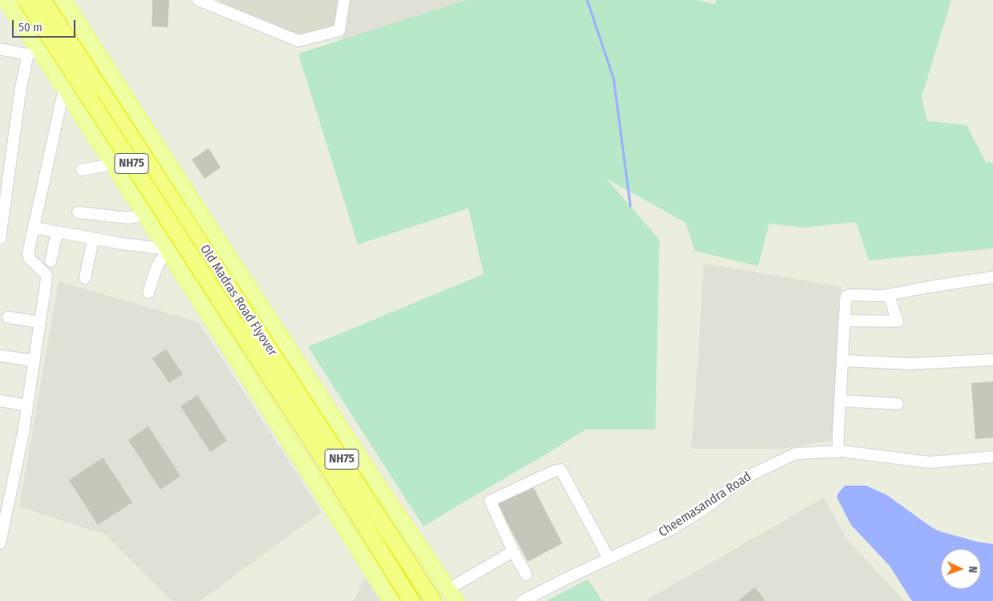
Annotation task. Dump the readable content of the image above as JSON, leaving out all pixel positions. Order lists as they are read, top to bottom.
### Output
{
  "streets": {
    "highway": ["NH75", "Old Madras Road Flyover"],
    "street": ["Cheemasandra Road"]
  },
  "scale_bar": "50 m",
  "north": "right"
}
